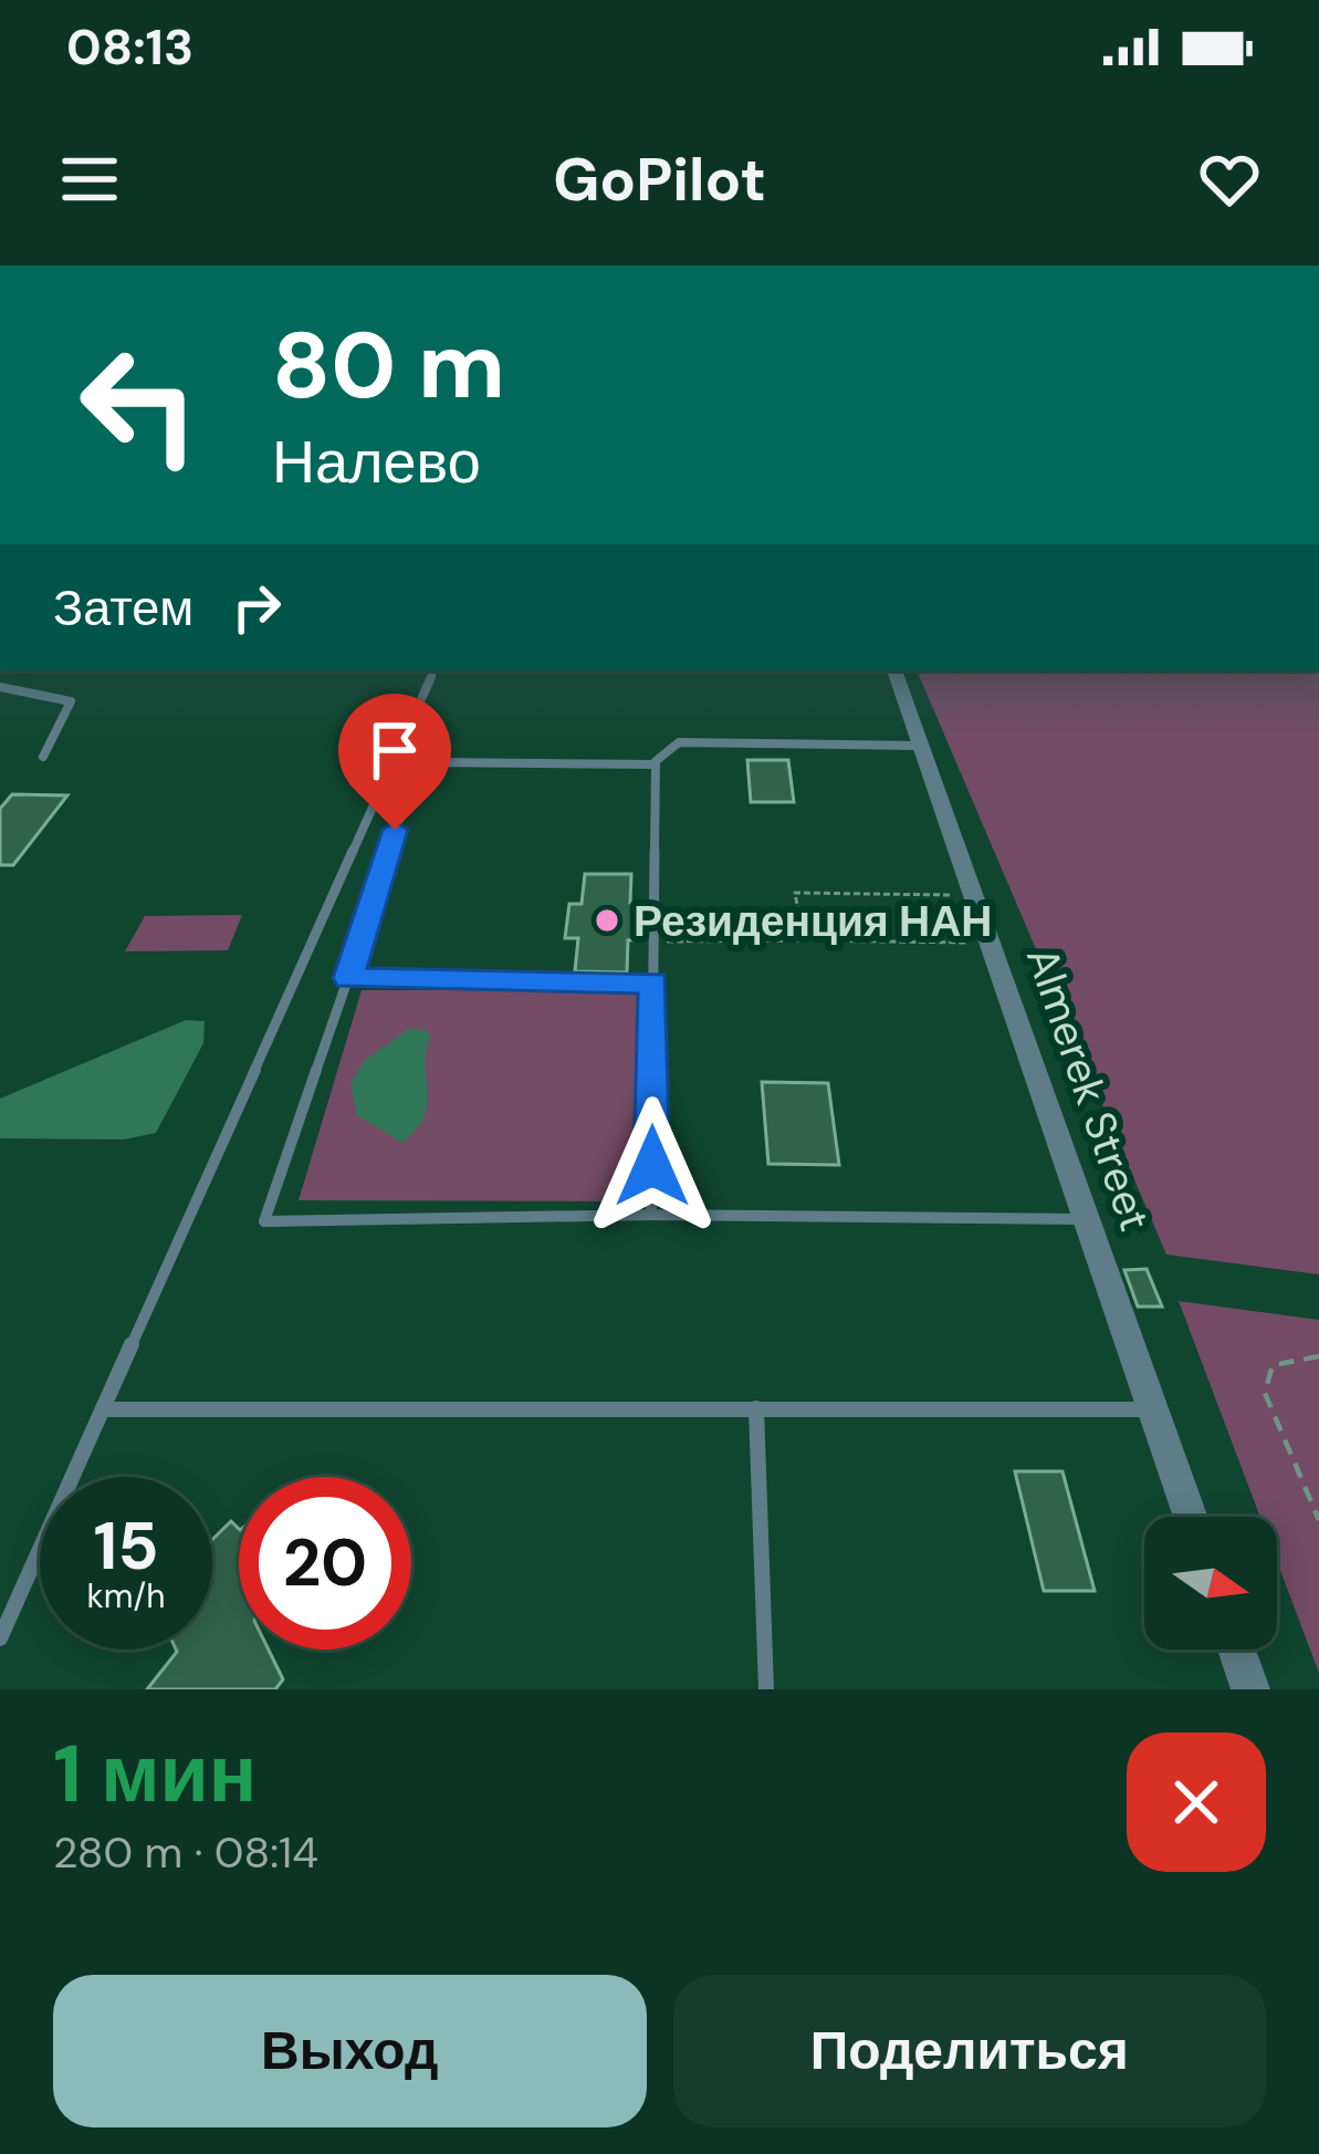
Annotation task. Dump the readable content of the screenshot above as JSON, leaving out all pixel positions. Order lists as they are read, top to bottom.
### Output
{
  "streets": {
    "street": ["Almerek Street"]
  },
  "places": ["Резиденция НАН"],
  "north": "right",
  "page": {
    "status": "08:13",
    "header": "GoPilot",
    "turn": ["80 m", "Налево"],
    "then": "Затем",
    "speed": "15 km/h",
    "limit": "20",
    "heading": ["1 мин", "280 m · 08:14"],
    "buttons": ["Выход", "Поделиться"]
  }
}
